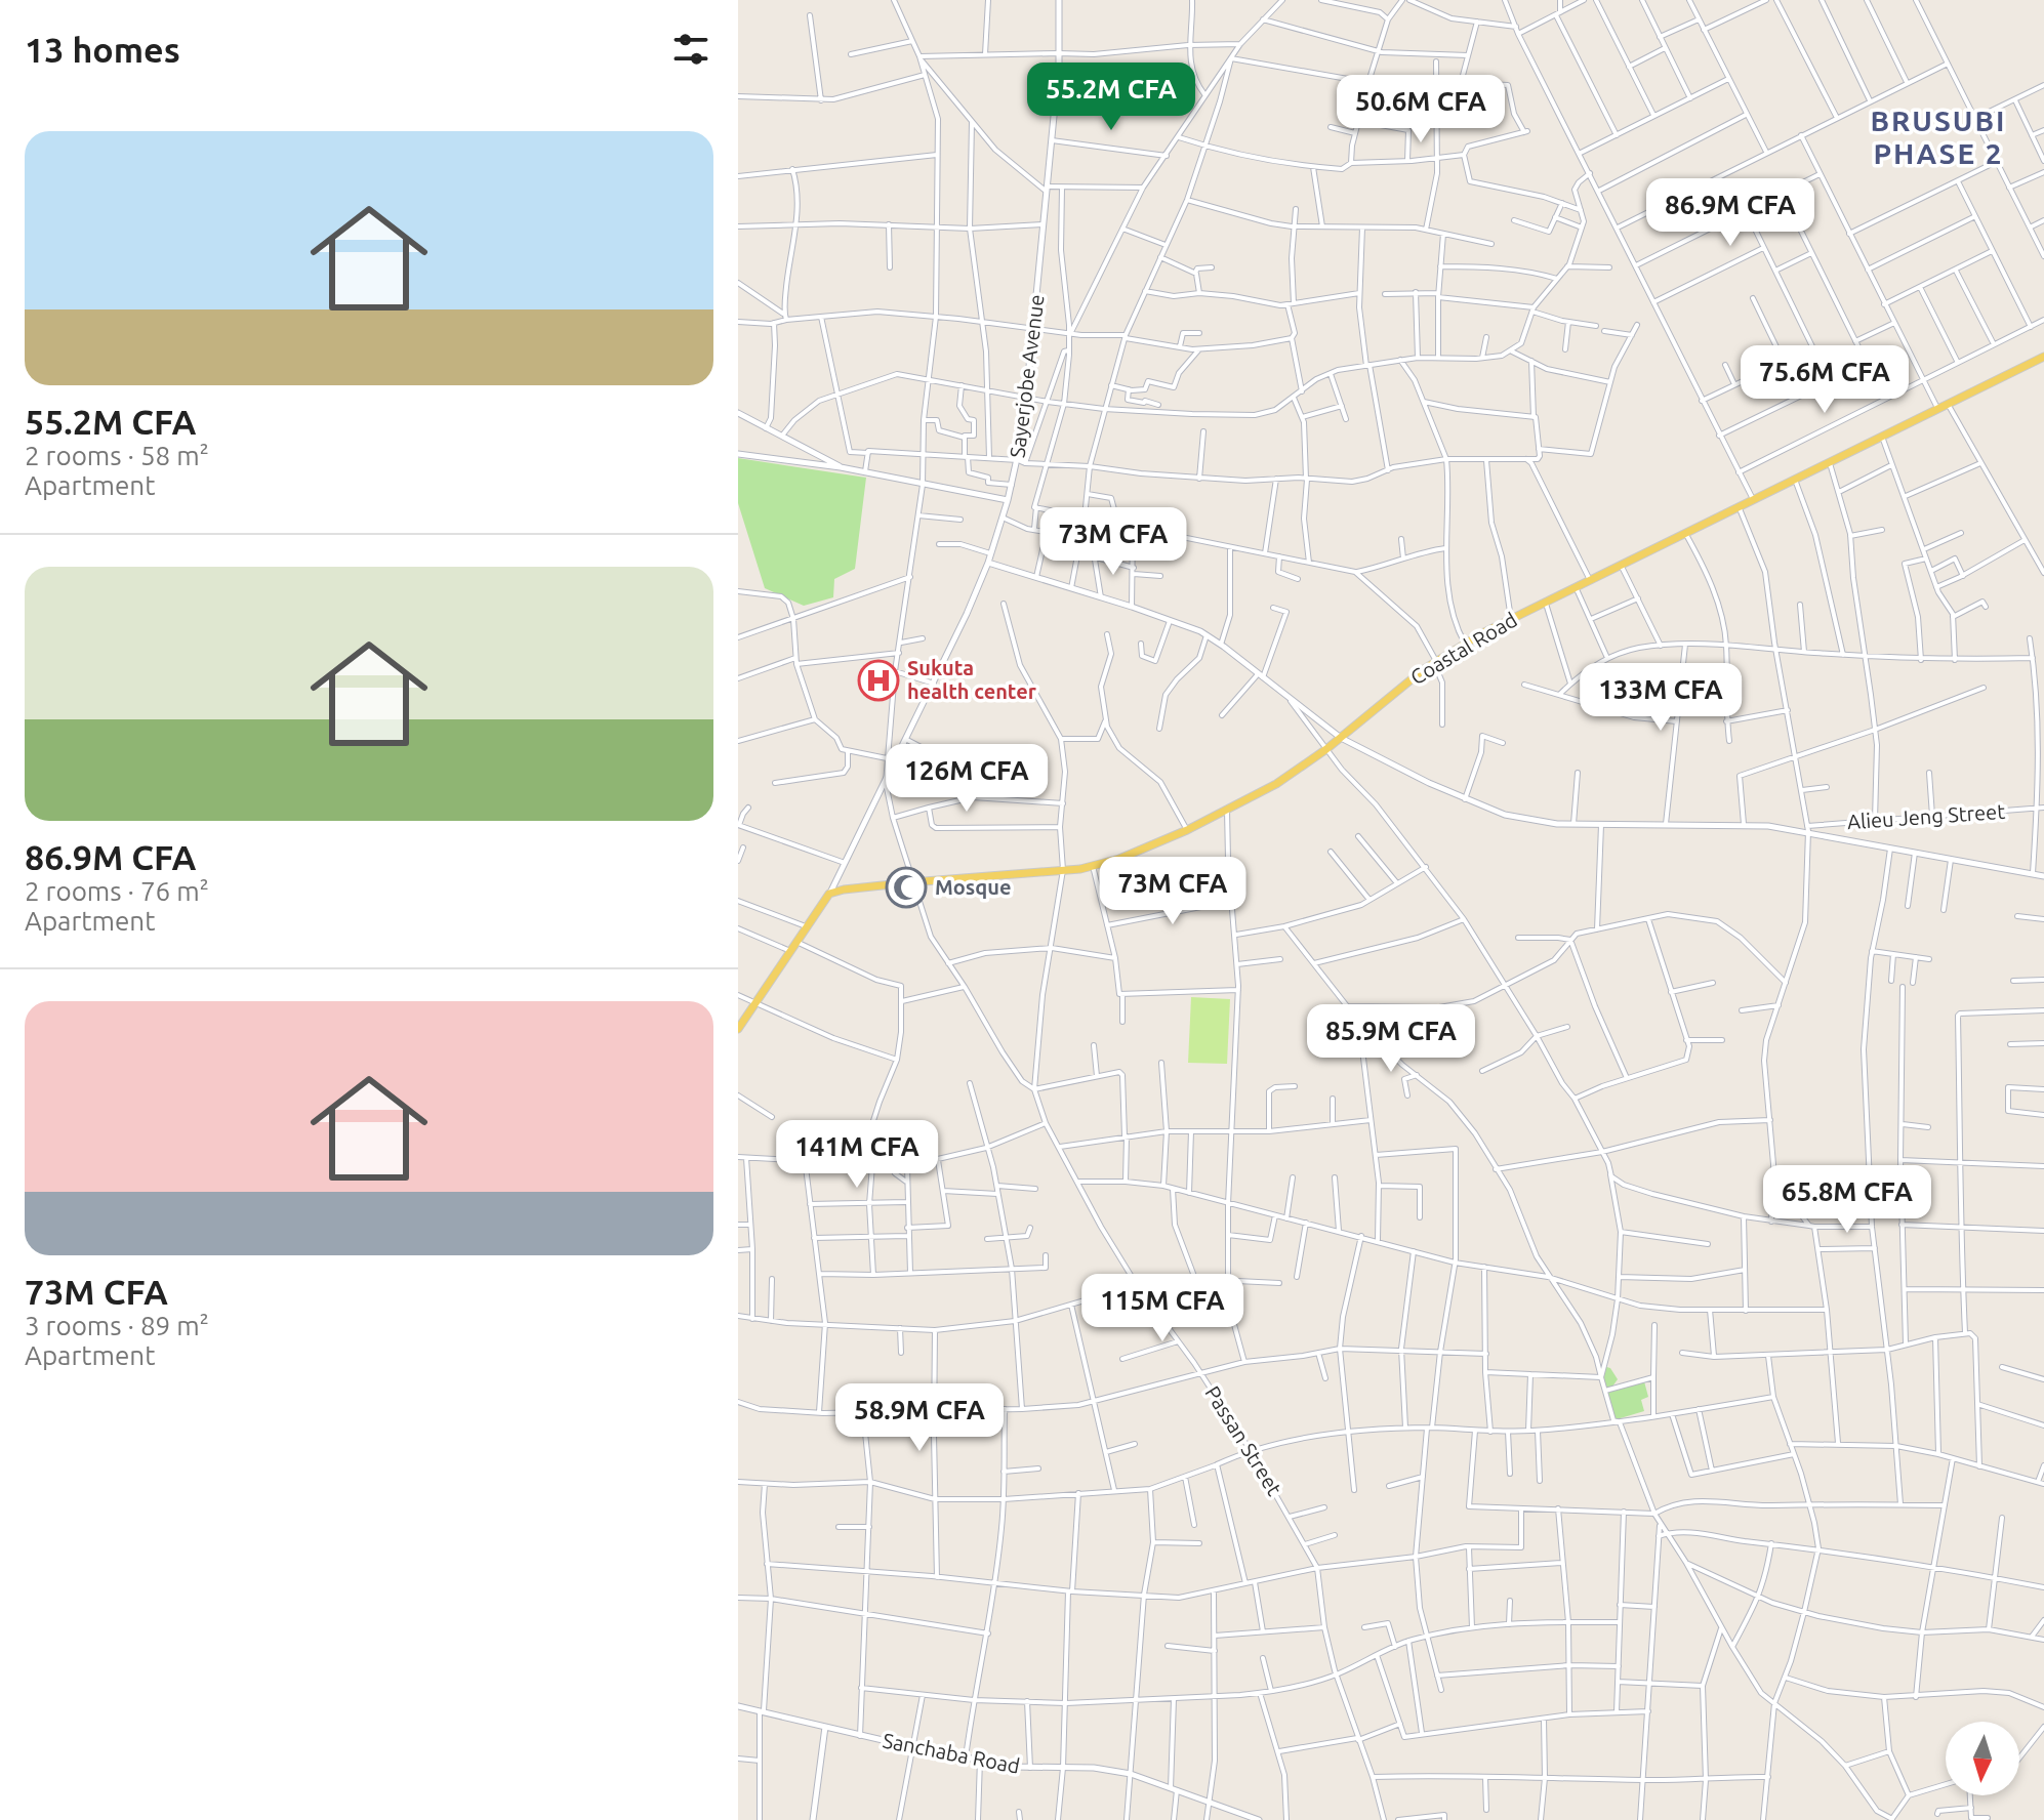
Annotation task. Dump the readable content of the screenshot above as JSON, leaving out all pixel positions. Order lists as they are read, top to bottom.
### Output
{
  "streets": {
    "main road": ["Sayerjobe Avenue", "Coastal Road"],
    "street": ["Alieu Jeng Street", "Passan Street", "Sanchaba Road"]
  },
  "crossings": [
    ["Sayerjobe Avenue", "Coastal Road"]
  ],
  "districts": ["BRUSUBI PHASE 2"],
  "places": {
    "hospital": ["Sukuta health center"],
    "mosque": ["Mosque"]
  },
  "north": "bottom",
  "page": {
    "heading": "13 homes",
    "price": [
      "55.2M CFA",
      "50.6M CFA",
      "86.9M CFA",
      "75.6M CFA",
      "73M CFA",
      "133M CFA",
      "126M CFA",
      "73M CFA",
      "85.9M CFA",
      "141M CFA",
      "65.8M CFA",
      "115M CFA",
      "58.9M CFA"
    ],
    "list": [
      {
        "name": "55.2M CFA",
        "note": "2 rooms · 58 m² · Apartment"
      },
      {
        "name": "86.9M CFA",
        "note": "2 rooms · 76 m² · Apartment"
      },
      {
        "name": "73M CFA",
        "note": "3 rooms · 89 m² · Apartment"
      }
    ]
  }
}
